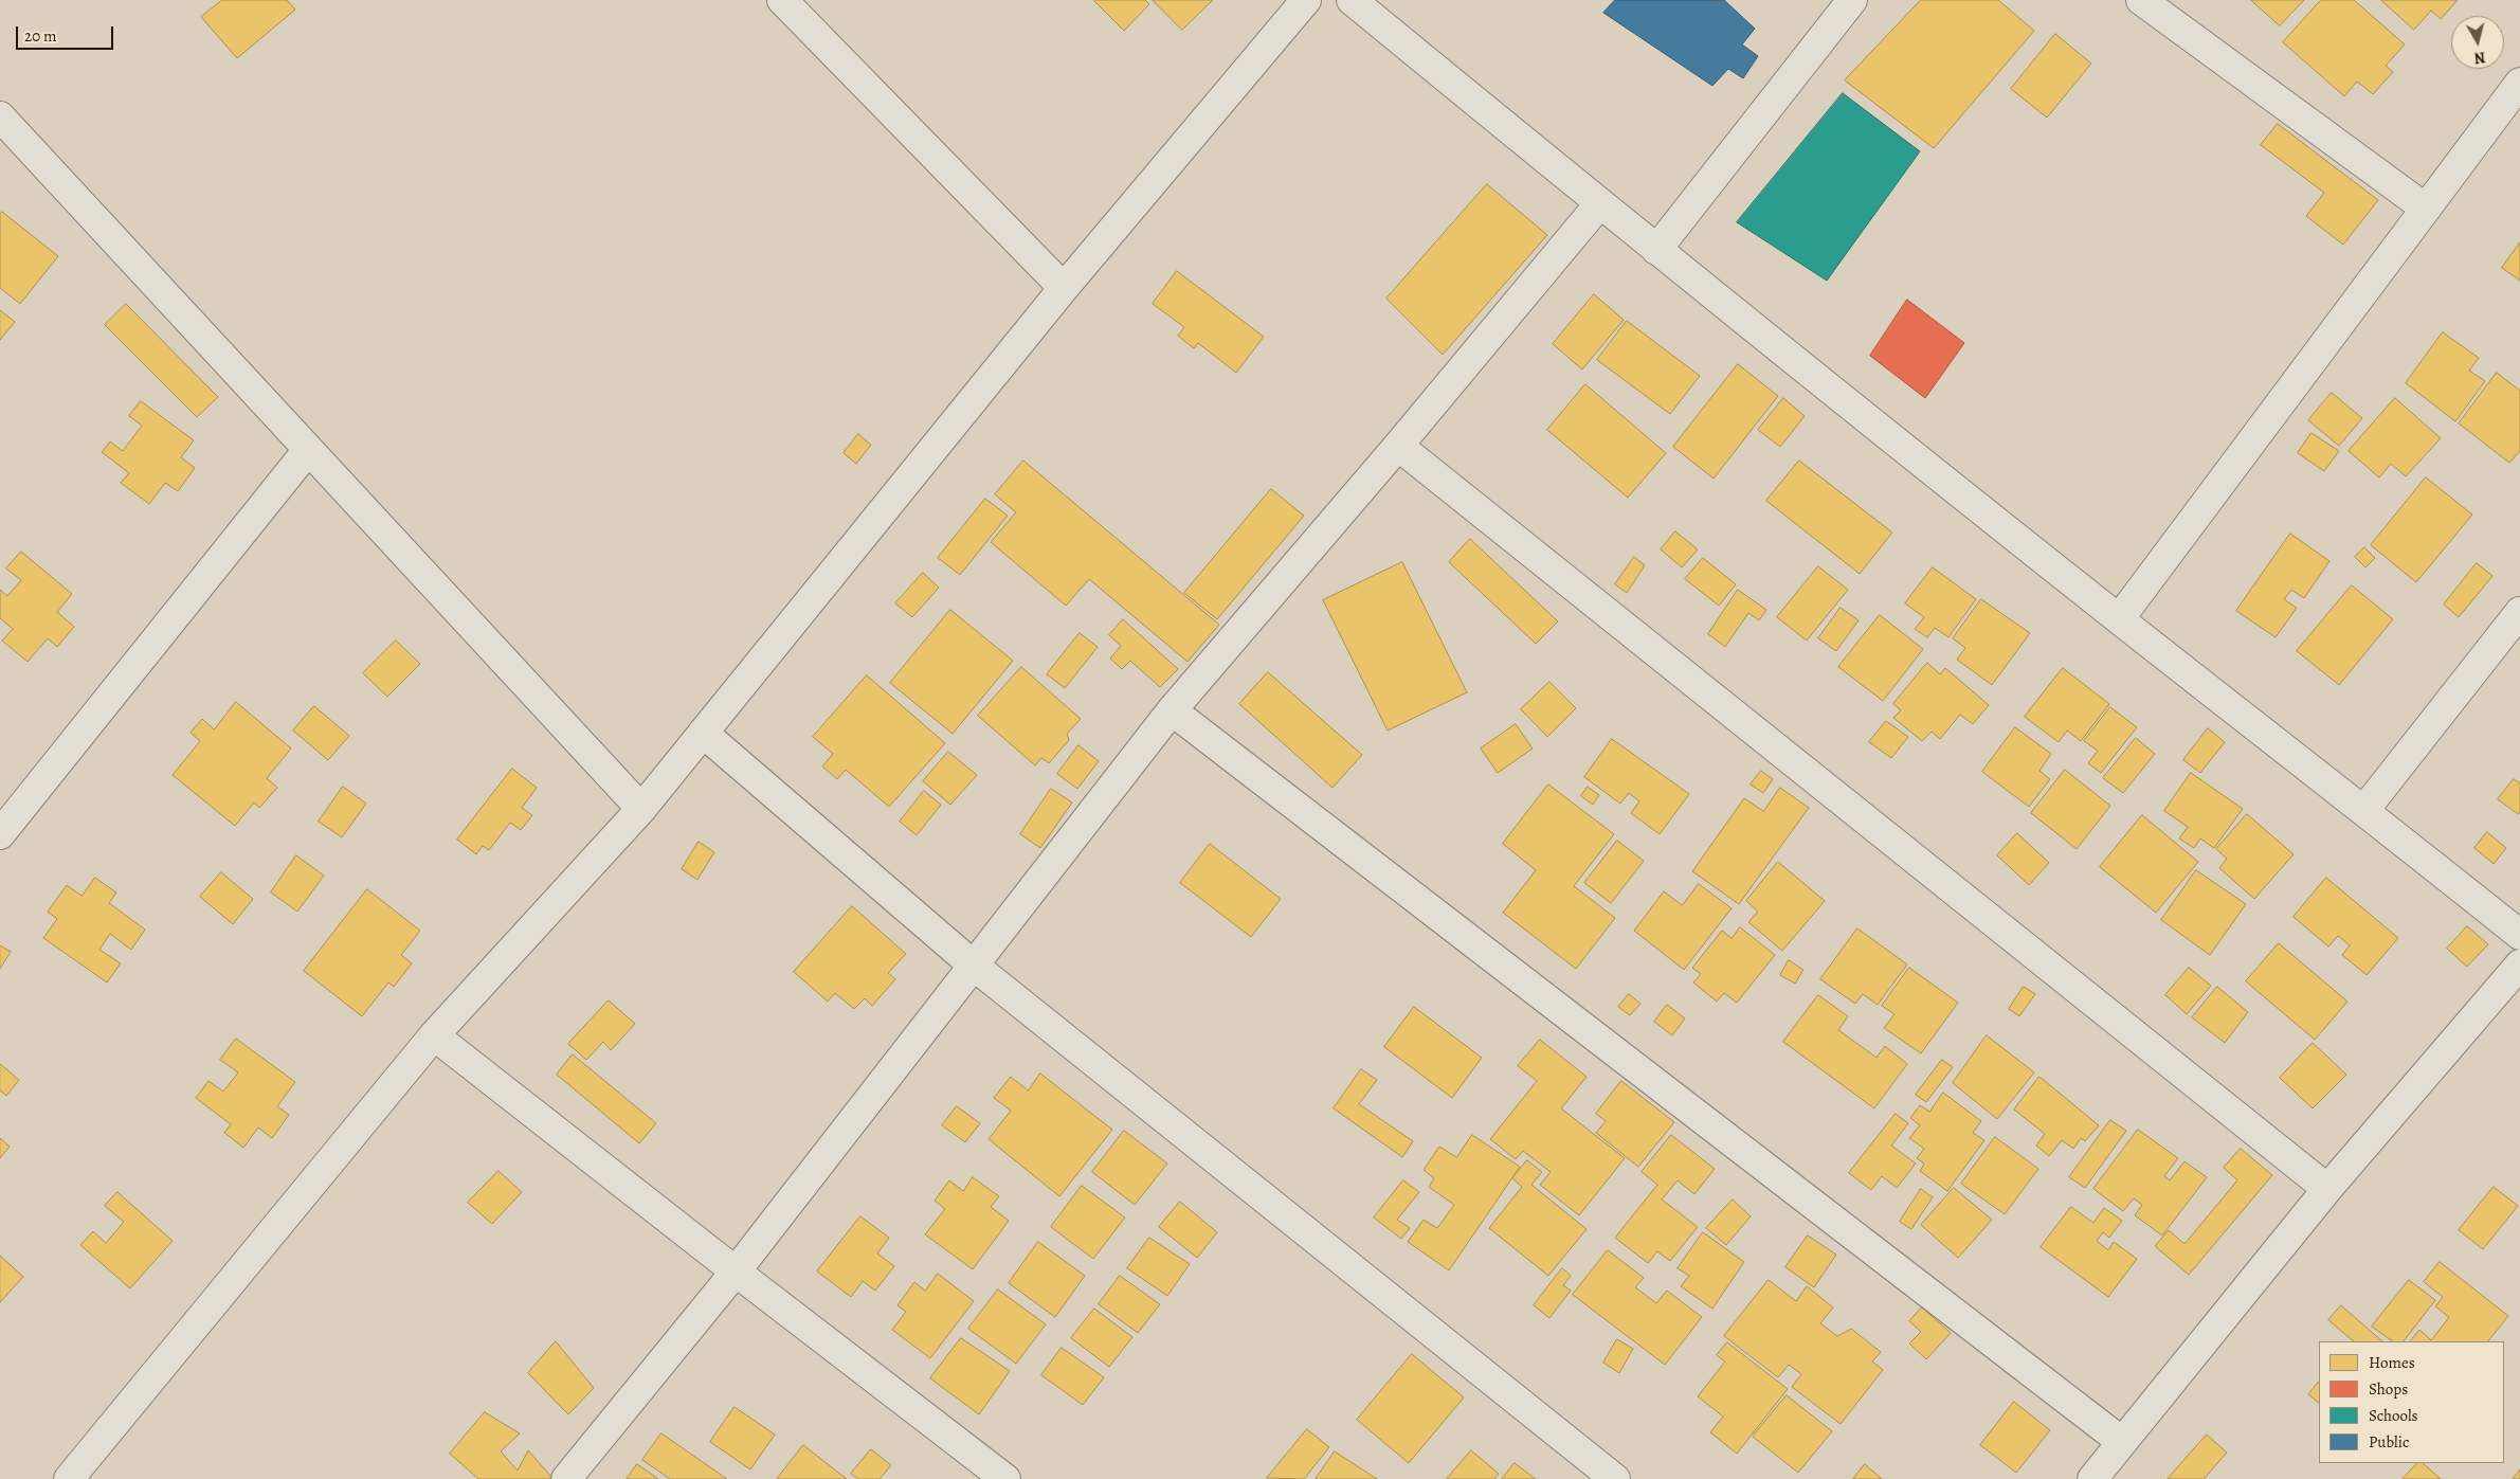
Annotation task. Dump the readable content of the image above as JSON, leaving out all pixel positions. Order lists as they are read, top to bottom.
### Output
{
  "legend": [
    "Homes",
    "Shops",
    "Schools",
    "Public"
  ],
  "scale_bar": "20 m",
  "north": "bottom"
}
